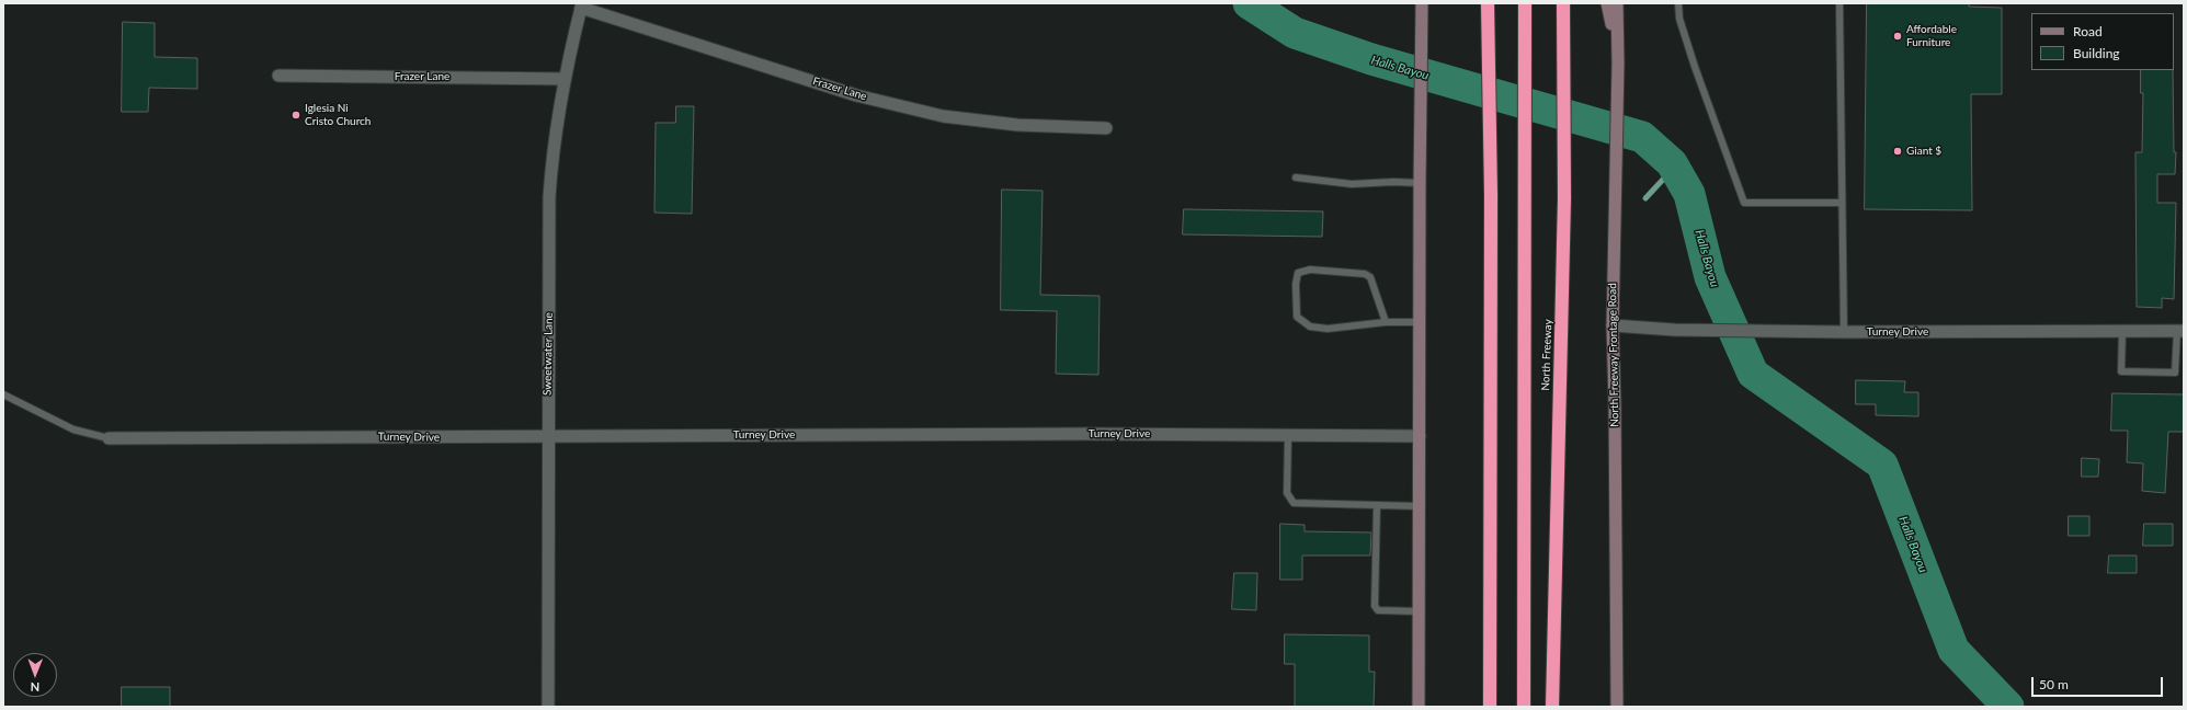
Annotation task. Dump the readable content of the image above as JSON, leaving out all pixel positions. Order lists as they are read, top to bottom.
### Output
{
  "streets": {
    "highway": ["North Freeway"],
    "main road": ["North Freeway Frontage Road"],
    "street": ["Frazer Lane", "Turney Drive", "Sweetwater Lane"]
  },
  "crossings": [
    ["Frazer Lane", "Sweetwater Lane"],
    ["Turney Drive", "Sweetwater Lane"],
    ["Turney Drive", "North Freeway Frontage Road"]
  ],
  "water": ["Halls Bayou"],
  "places": ["Affordable Furniture", "Iglesia Ni Cristo Church", "Giant $"],
  "legend": ["Road", "Building"],
  "scale_bar": "50 m",
  "north": "bottom"
}
